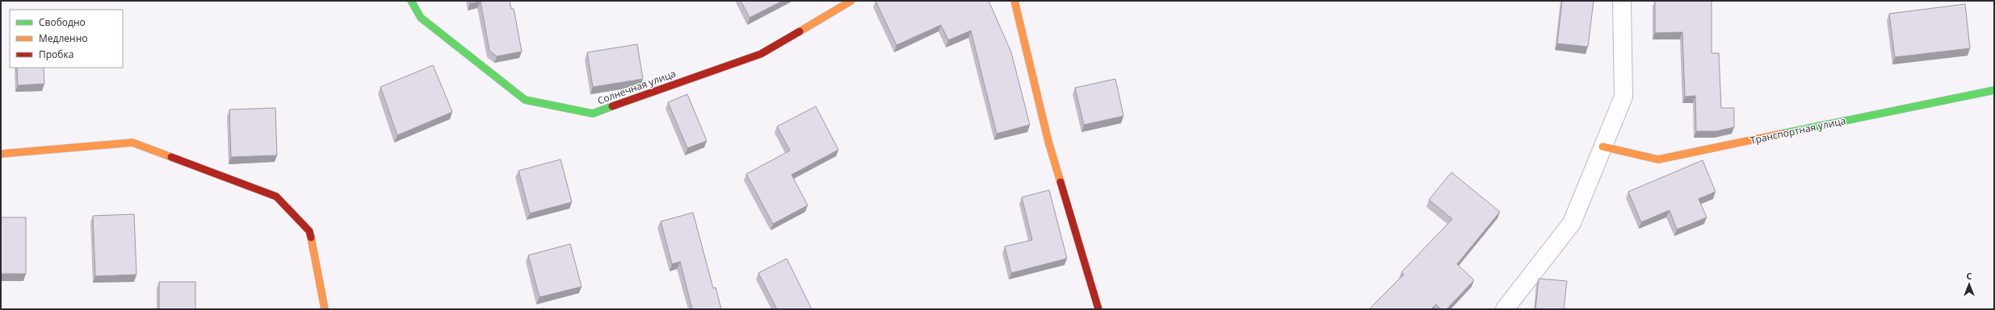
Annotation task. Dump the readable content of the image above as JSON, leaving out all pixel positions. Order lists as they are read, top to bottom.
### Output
{
  "streets": {
    "street": ["Солнечная улица", "Транспортная улица"]
  },
  "legend": ["Свободно", "Медленно", "Пробка"],
  "north": "top"
}
